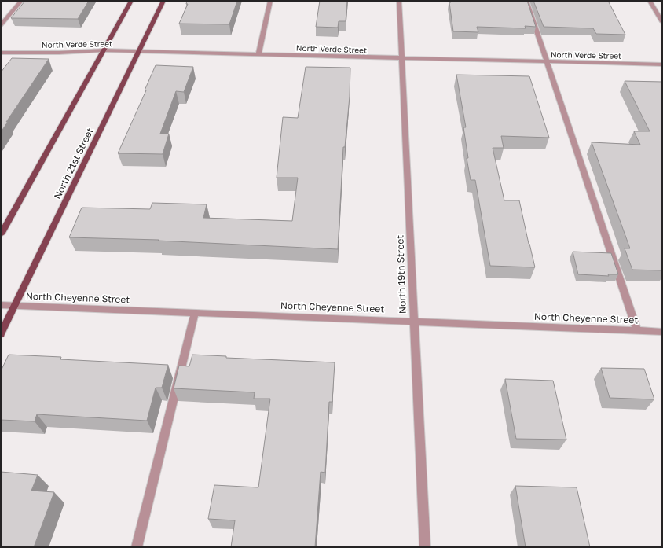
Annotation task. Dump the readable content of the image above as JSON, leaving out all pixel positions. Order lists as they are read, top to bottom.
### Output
{
  "streets": {
    "main road": ["North 21st Street"],
    "street": ["North Verde Street", "North 19th Street", "North Cheyenne Street"]
  },
  "crossings": [
    ["North Verde Street", "North 21st Street"],
    ["North Verde Street", "North 19th Street"],
    ["North 21st Street", "North Cheyenne Street"],
    ["North 19th Street", "North Cheyenne Street"]
  ]
}
